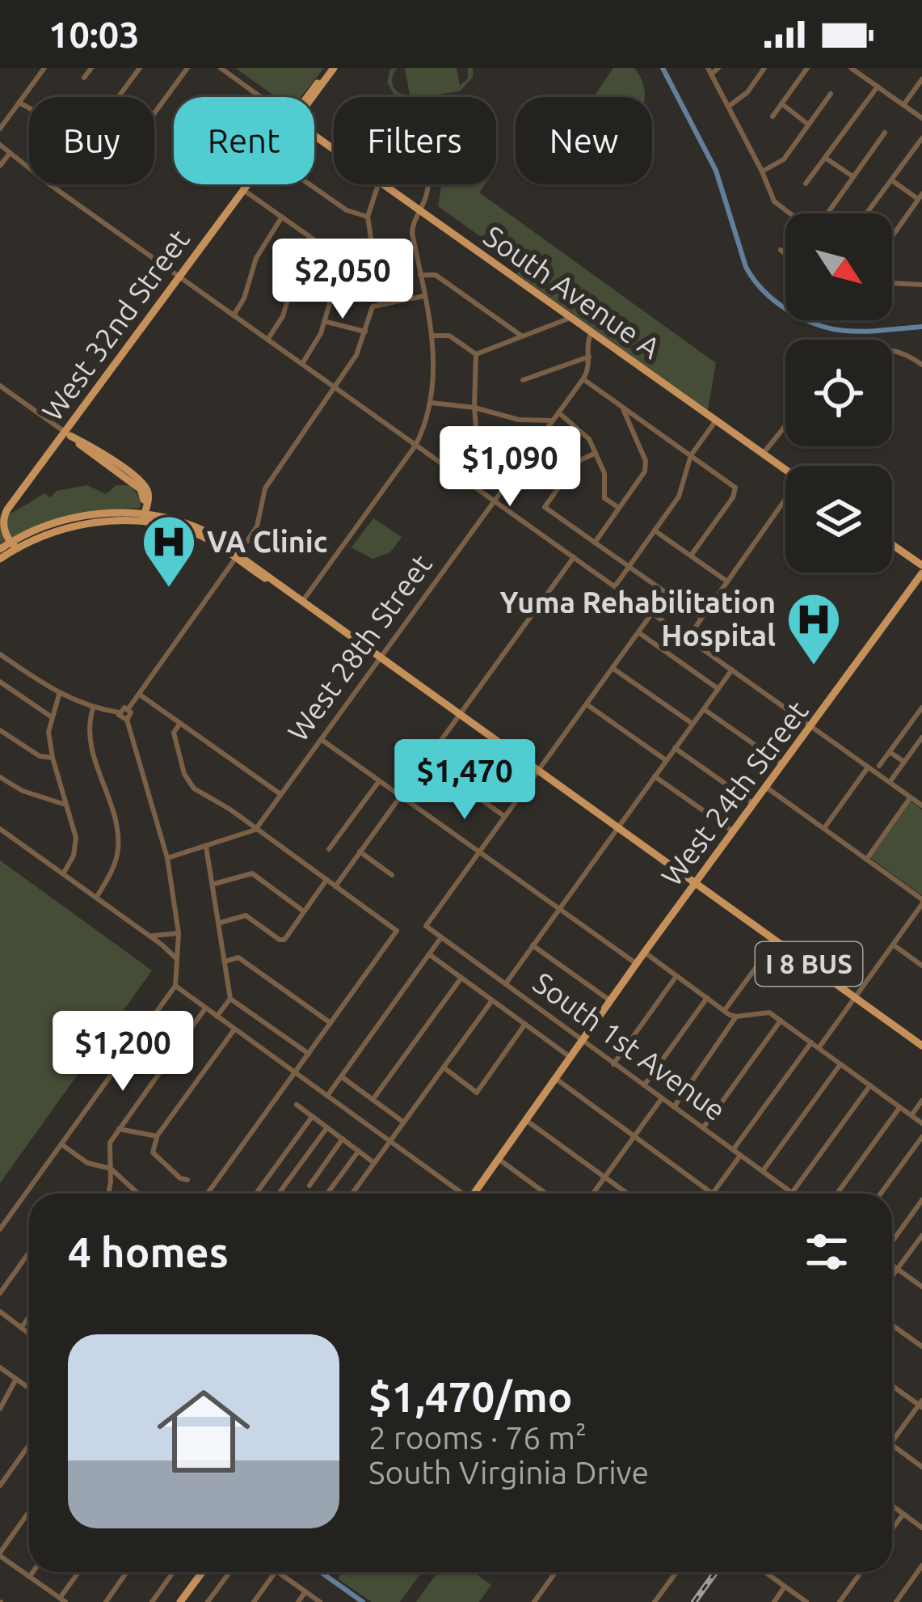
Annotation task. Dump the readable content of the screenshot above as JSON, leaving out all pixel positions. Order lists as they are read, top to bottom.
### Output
{
  "streets": {
    "main road": [
      "South Avenue A",
      "West 32nd Street",
      "West 24th Street",
      "I 8 BUS"
    ],
    "street": ["West 28th Street", "South 1st Avenue"]
  },
  "crossings": [
    ["South Avenue A", "West 28th Street"],
    ["West 28th Street", "I 8 BUS"],
    ["West 24th Street", "I 8 BUS"],
    ["West 24th Street", "South 1st Avenue"]
  ],
  "places": {
    "hospital": ["VA Clinic", "Yuma Rehabilitation Hospital"]
  },
  "north": "bottom right",
  "page": {
    "status": "10:03",
    "chip": [
      "Buy",
      "Rent",
      "Filters",
      "New"
    ],
    "price": [
      "$2,050",
      "$1,090",
      "$1,470",
      "$1,200"
    ],
    "heading": "4 homes",
    "list": [
      {
        "name": "$1,470/mo",
        "note": "2 rooms · 76 m² · South Virginia Drive"
      }
    ]
  }
}
